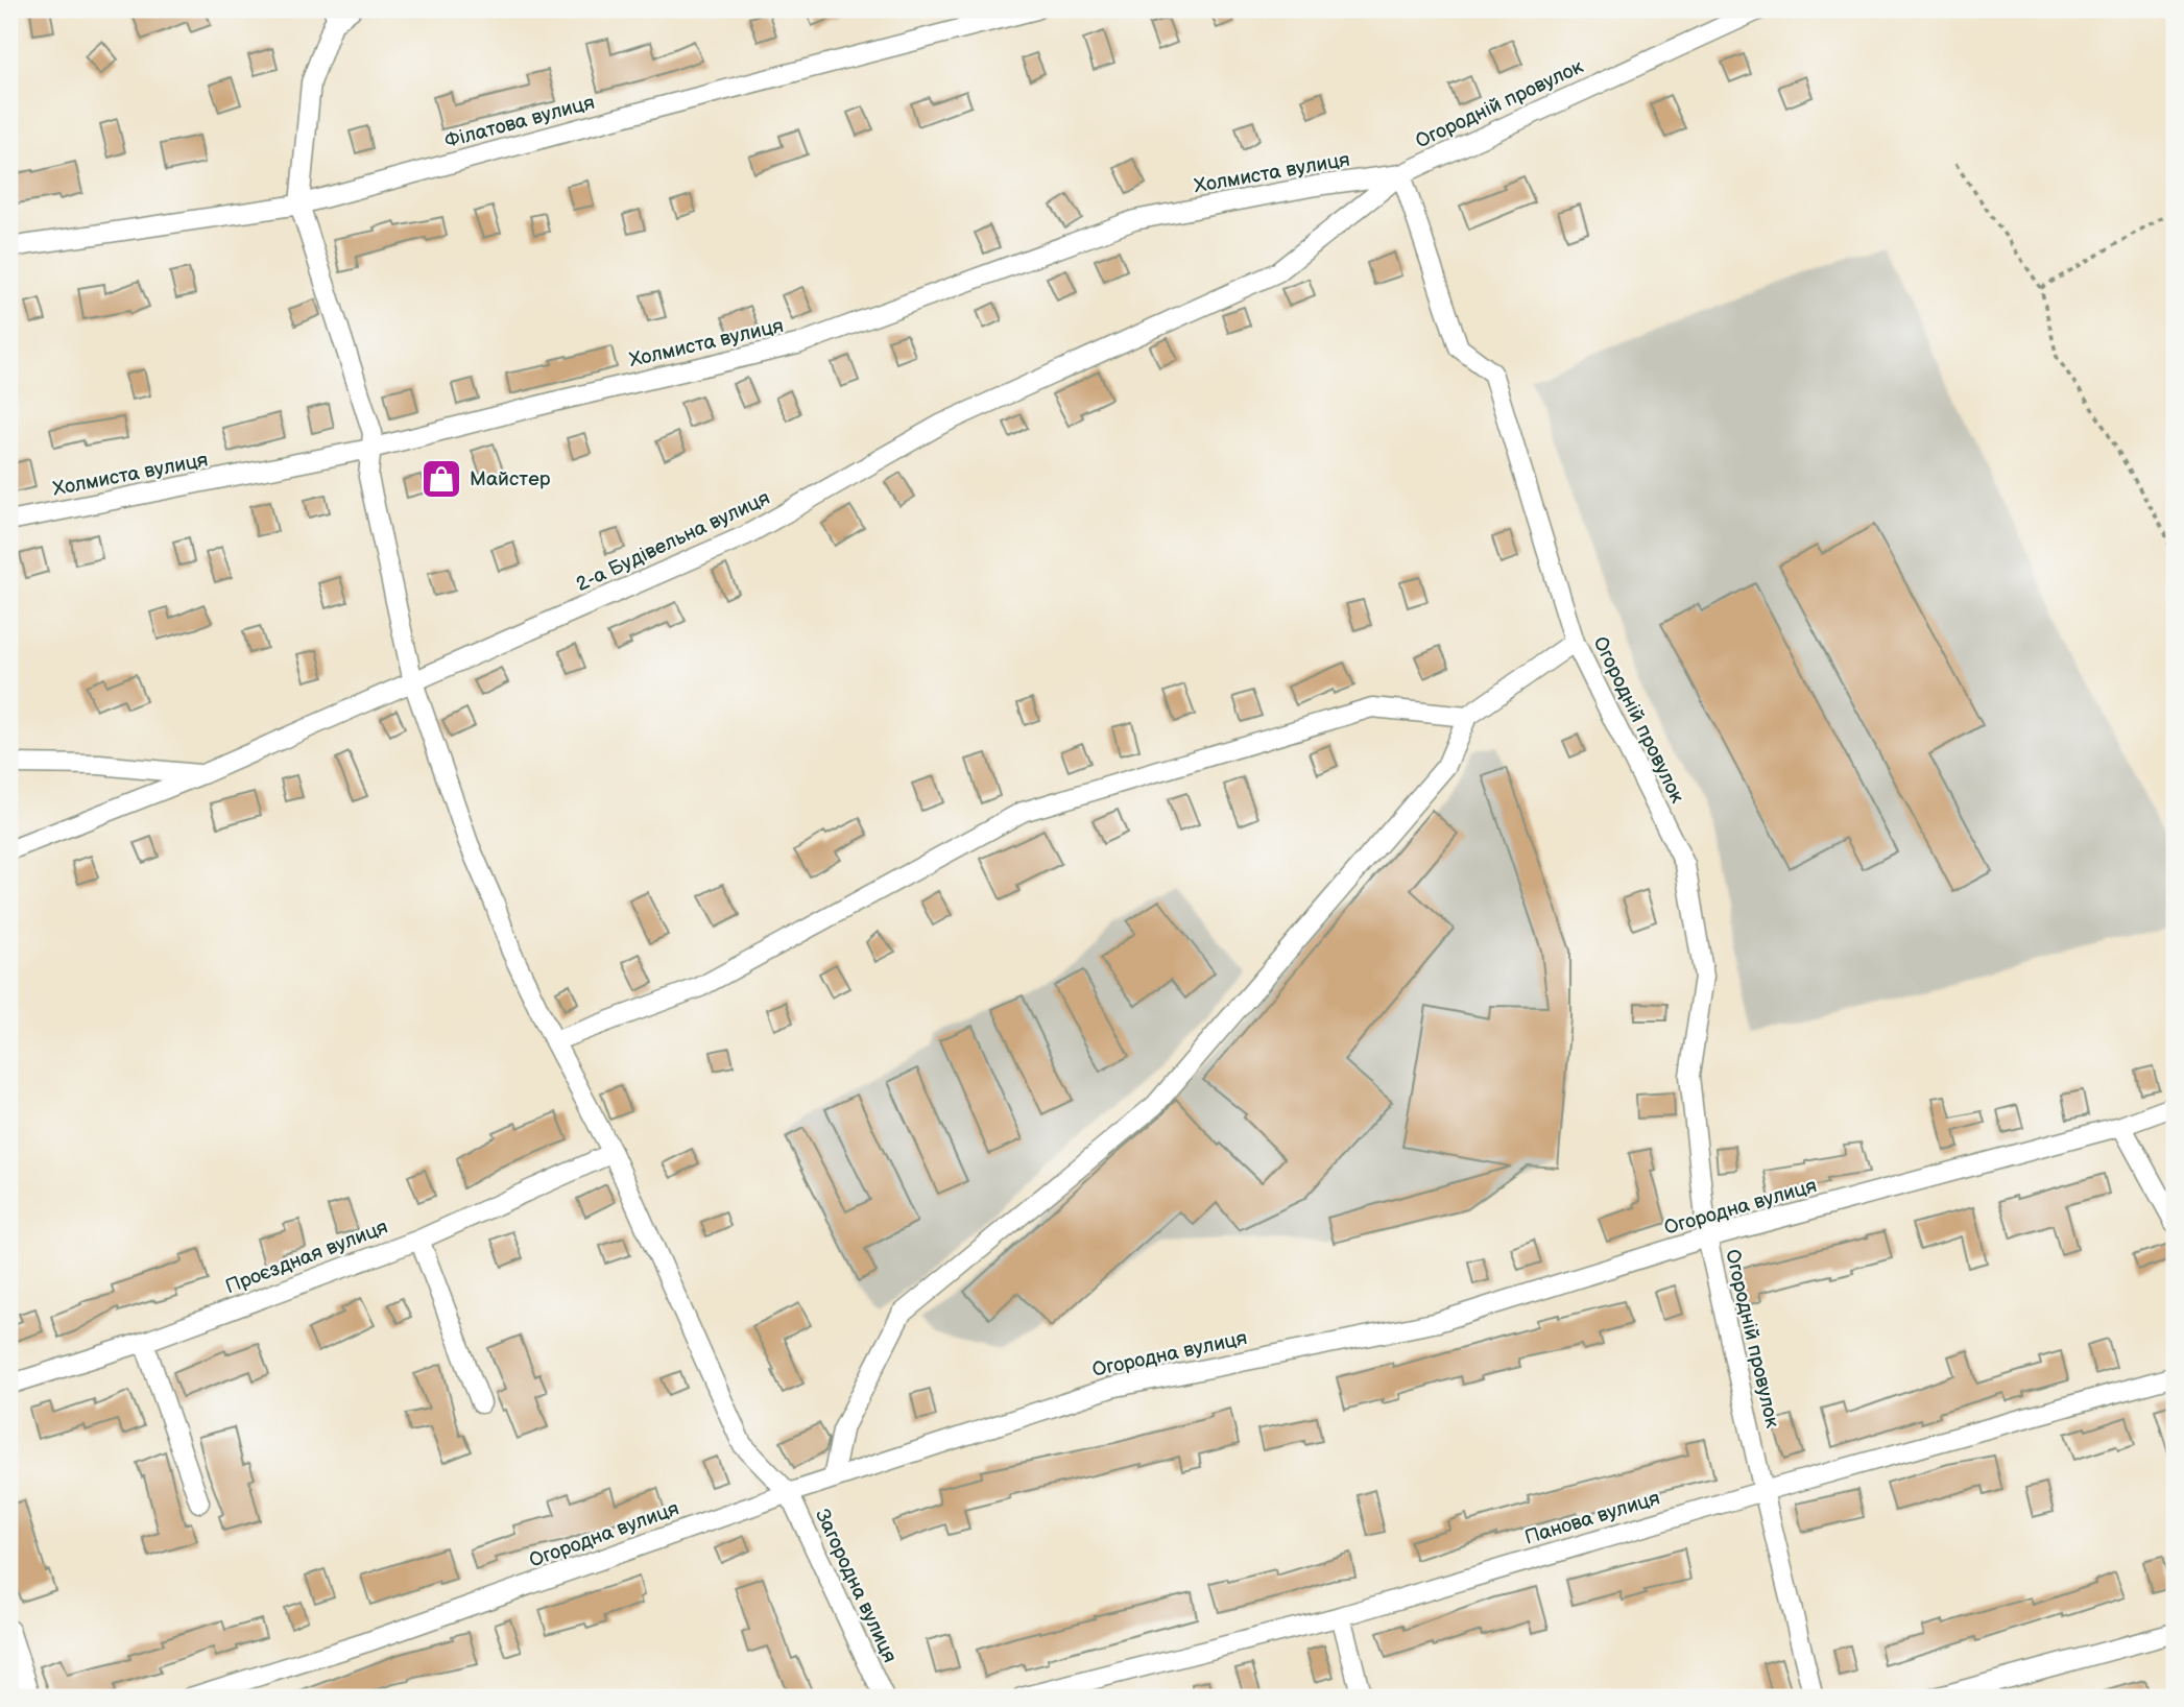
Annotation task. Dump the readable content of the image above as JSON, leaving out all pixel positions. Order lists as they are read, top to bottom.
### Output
{
  "streets": {
    "street": [
      "Огородній провулок",
      "Філатова вулиця",
      "Холмиста вулиця",
      "2-а Будівельна вулиця",
      "Огородна вулиця",
      "Проєздная вулиця",
      "Панова вулиця",
      "Загородна вулиця"
    ]
  },
  "crossings": [
    ["Огородній провулок", "Холмиста вулиця"],
    ["Огородній провулок", "2-а Будівельна вулиця"],
    ["Огородній провулок", "Огородна вулиця"],
    ["Огородній провулок", "Панова вулиця"],
    ["Філатова вулиця", "Загородна вулиця"],
    ["Холмиста вулиця", "2-а Будівельна вулиця"],
    ["Холмиста вулиця", "Загородна вулиця"],
    ["2-а Будівельна вулиця", "Загородна вулиця"],
    ["Огородна вулиця", "Загородна вулиця"],
    ["Проєздная вулиця", "Загородна вулиця"]
  ],
  "places": {
    "shop": ["Майстер"]
  }
}
